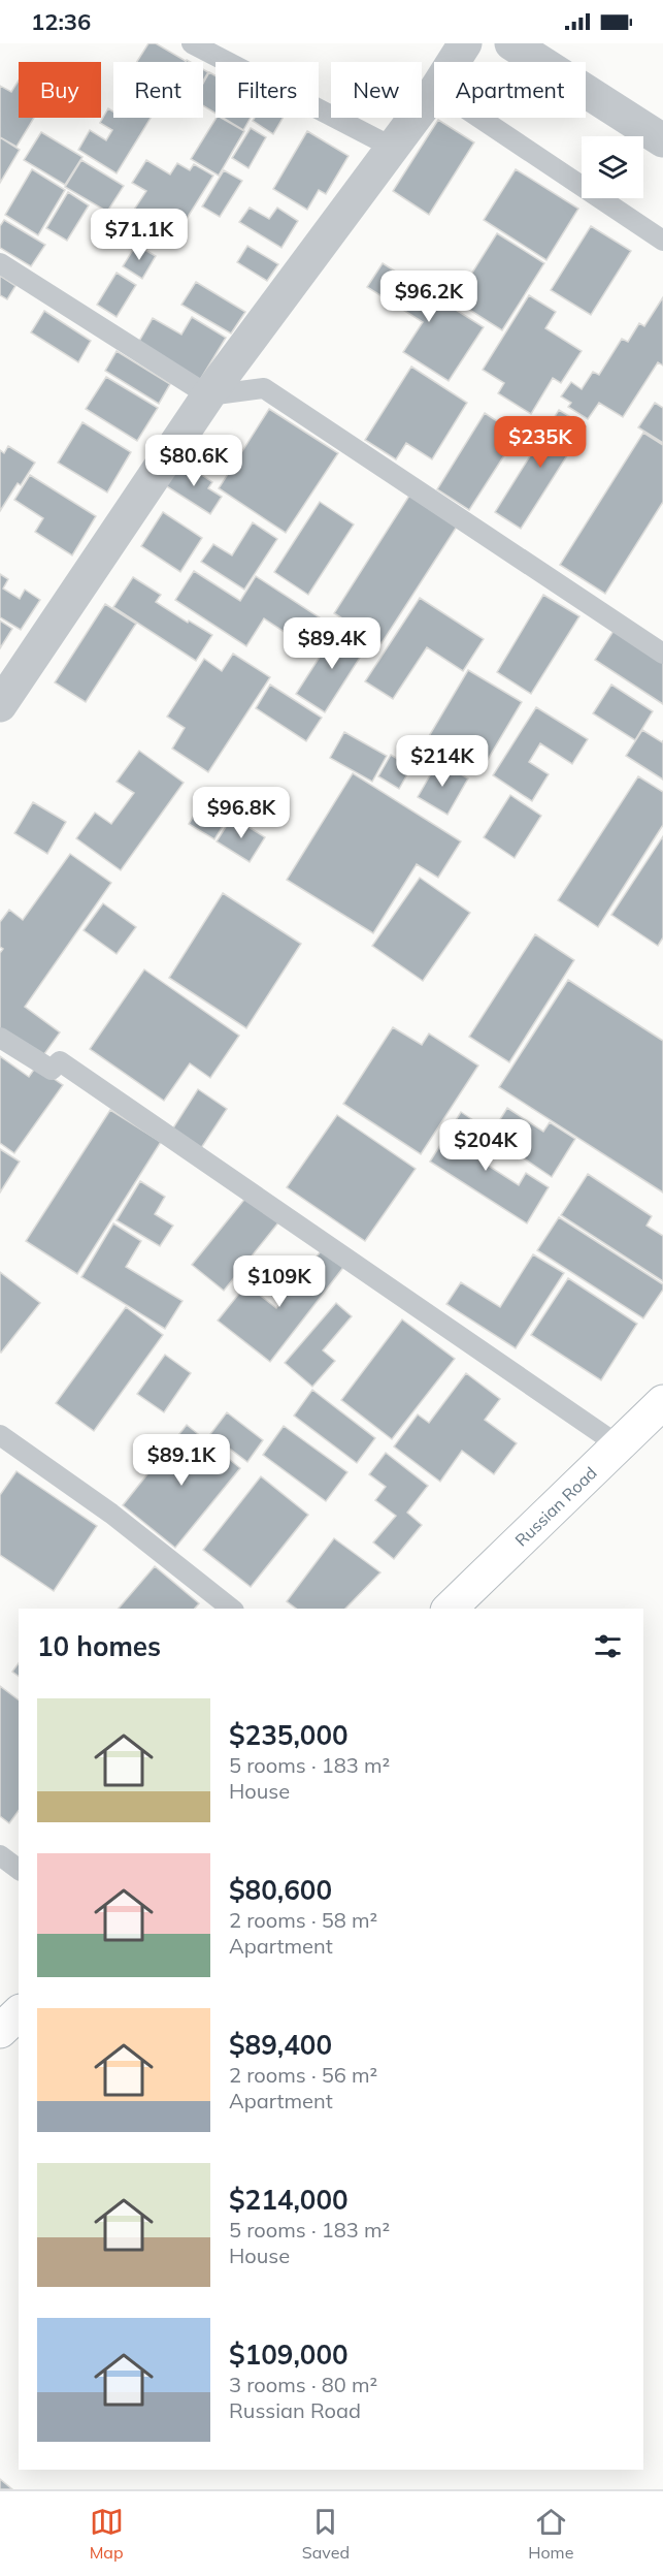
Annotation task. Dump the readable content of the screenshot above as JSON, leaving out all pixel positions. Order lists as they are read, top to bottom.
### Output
{
  "streets": {
    "main road": ["Russian Road"]
  },
  "page": {
    "status": "12:36",
    "chip": [
      "Buy",
      "Rent",
      "Filters",
      "New",
      "Apartment"
    ],
    "price": [
      "$71.1K",
      "$96.2K",
      "$235K",
      "$80.6K",
      "$89.4K",
      "$214K",
      "$96.8K",
      "$204K",
      "$109K",
      "$89.1K"
    ],
    "heading": "10 homes",
    "list": [
      {
        "name": "$235,000",
        "note": "5 rooms · 183 m² · House"
      },
      {
        "name": "$80,600",
        "note": "2 rooms · 58 m² · Apartment"
      },
      {
        "name": "$89,400",
        "note": "2 rooms · 56 m² · Apartment"
      },
      {
        "name": "$214,000",
        "note": "5 rooms · 183 m² · House"
      },
      {
        "name": "$109,000",
        "note": "3 rooms · 80 m² · Russian Road"
      }
    ],
    "tabs": ["Map", "Saved", "Home"]
  }
}
